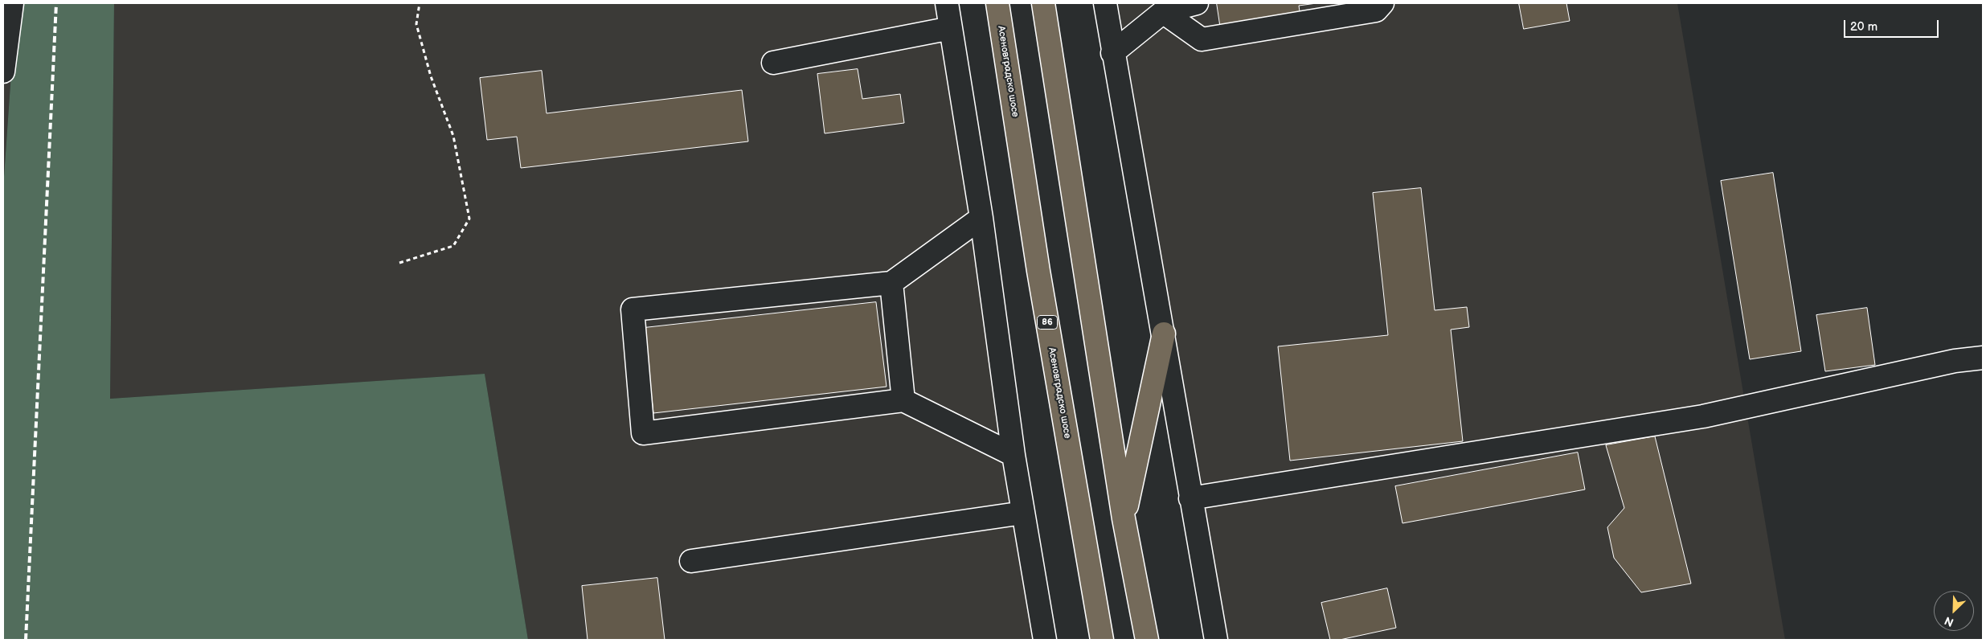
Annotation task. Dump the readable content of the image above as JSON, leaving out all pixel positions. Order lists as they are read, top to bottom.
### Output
{
  "streets": {
    "highway": ["Асеновградско шосе", "86"]
  },
  "scale_bar": "20 m",
  "north": "bottom left"
}
